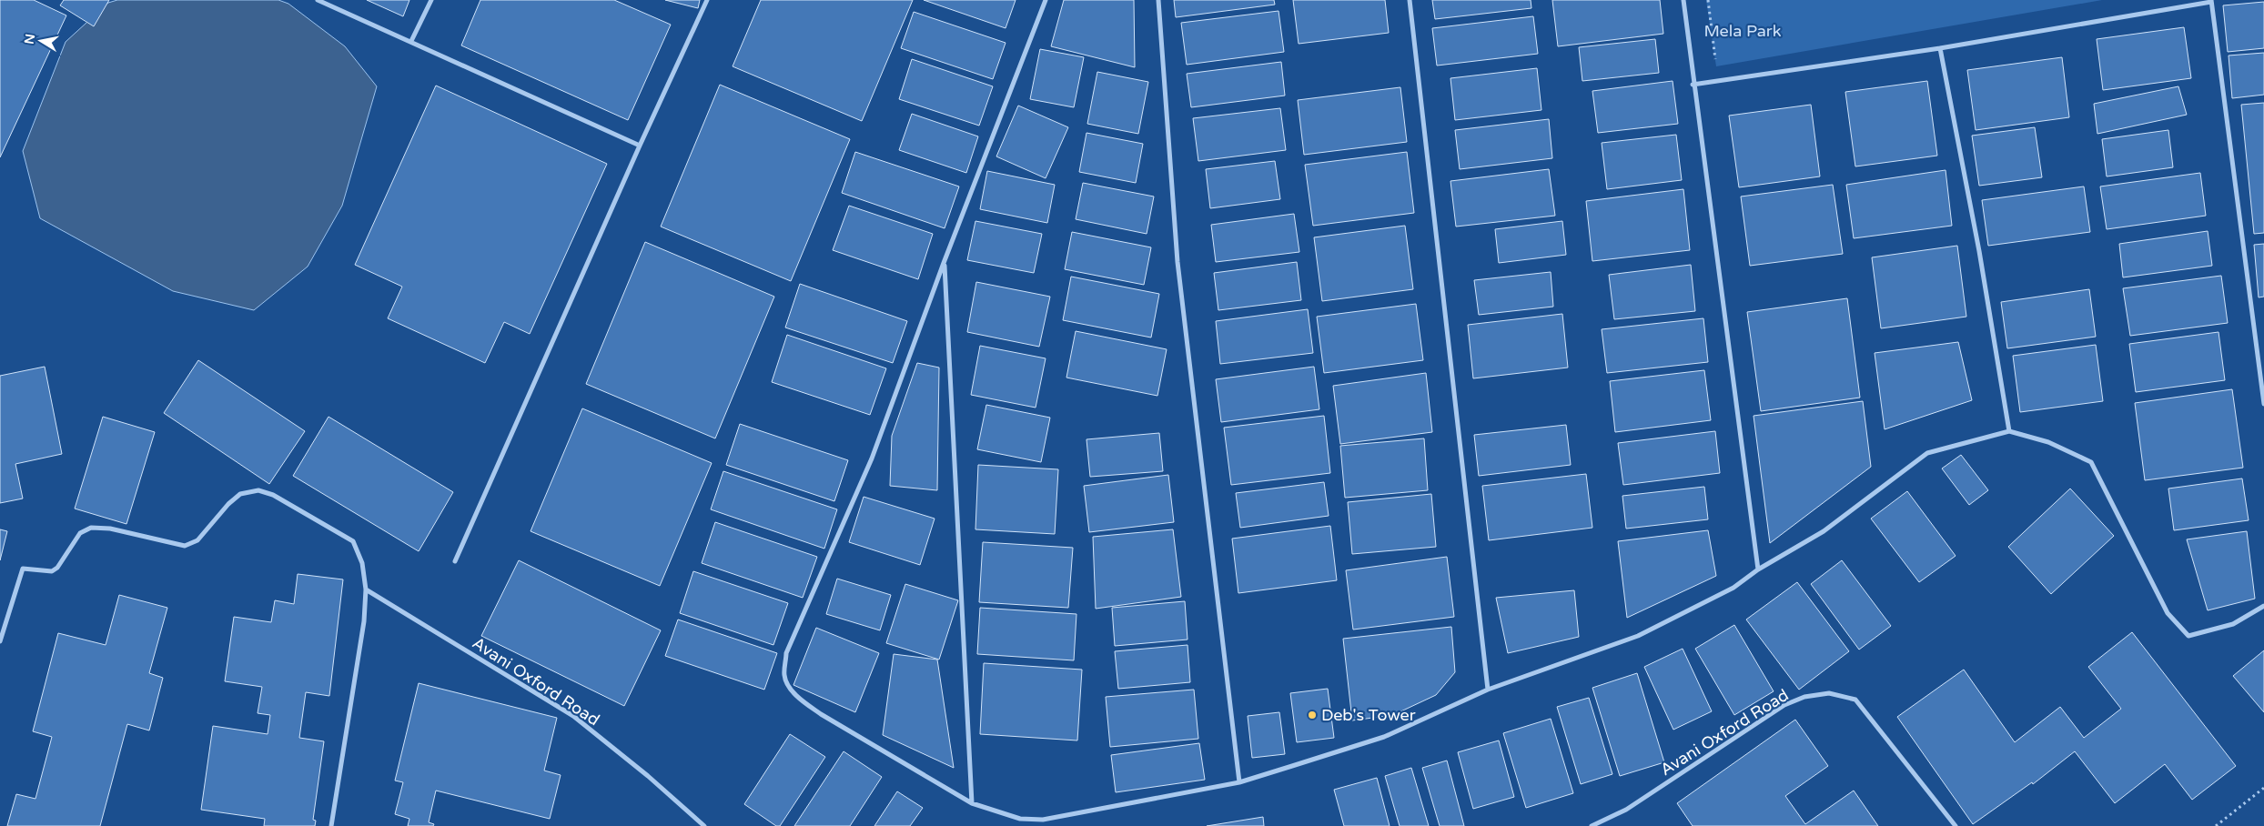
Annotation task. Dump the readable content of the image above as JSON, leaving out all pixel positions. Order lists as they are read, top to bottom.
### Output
{
  "streets": {
    "street": ["Avani Oxford Road"]
  },
  "parks": ["Mela Park"],
  "places": ["Deb's Tower"],
  "north": "left"
}
